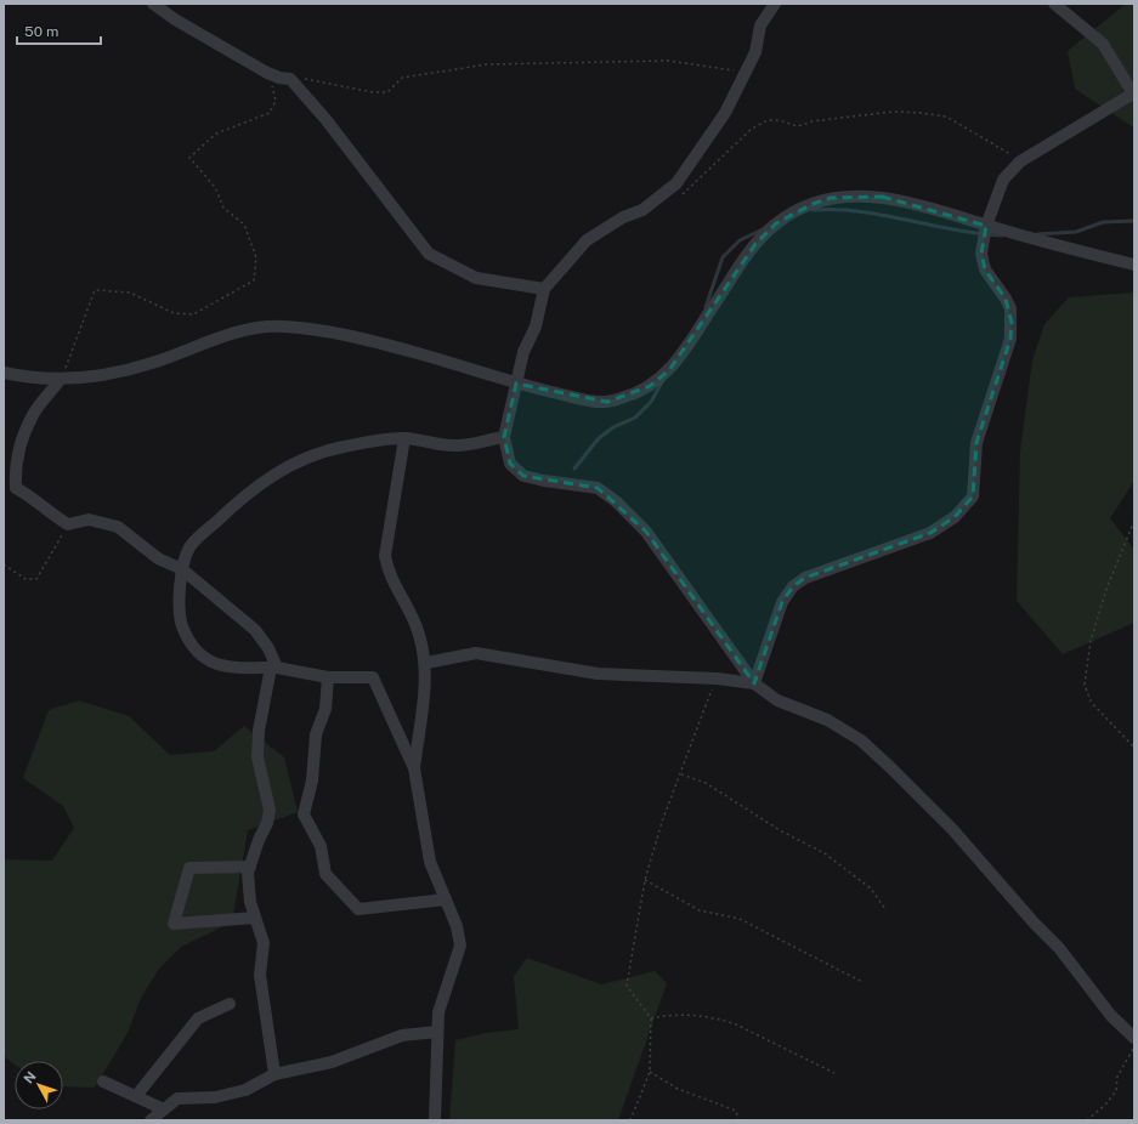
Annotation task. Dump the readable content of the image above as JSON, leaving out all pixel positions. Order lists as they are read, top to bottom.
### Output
{
  "scale_bar": "50 m",
  "north": "top left"
}
